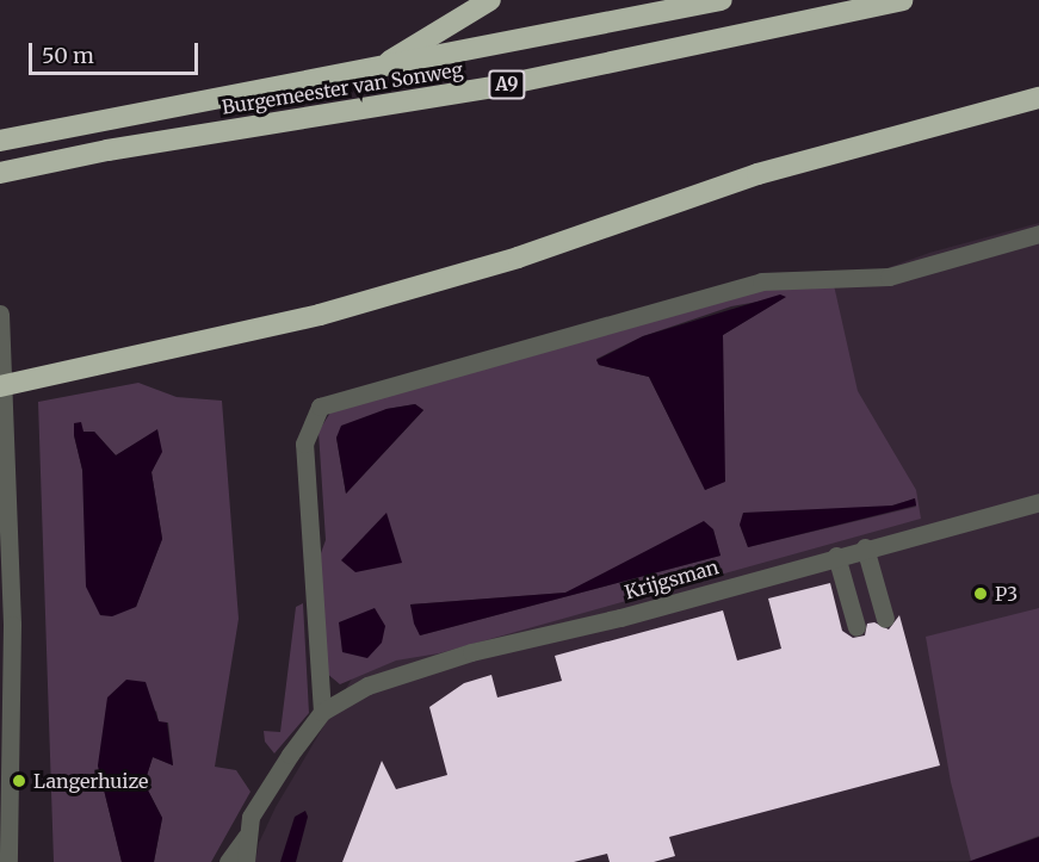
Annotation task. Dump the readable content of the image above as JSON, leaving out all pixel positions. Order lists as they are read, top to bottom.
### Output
{
  "streets": {
    "highway": ["A9", "Burgemeester van Sonweg"],
    "street": ["Krijgsman"]
  },
  "crossings": [
    ["A9", "Burgemeester van Sonweg"]
  ],
  "places": ["P3", "Langerhuize"],
  "scale_bar": "50 m"
}
